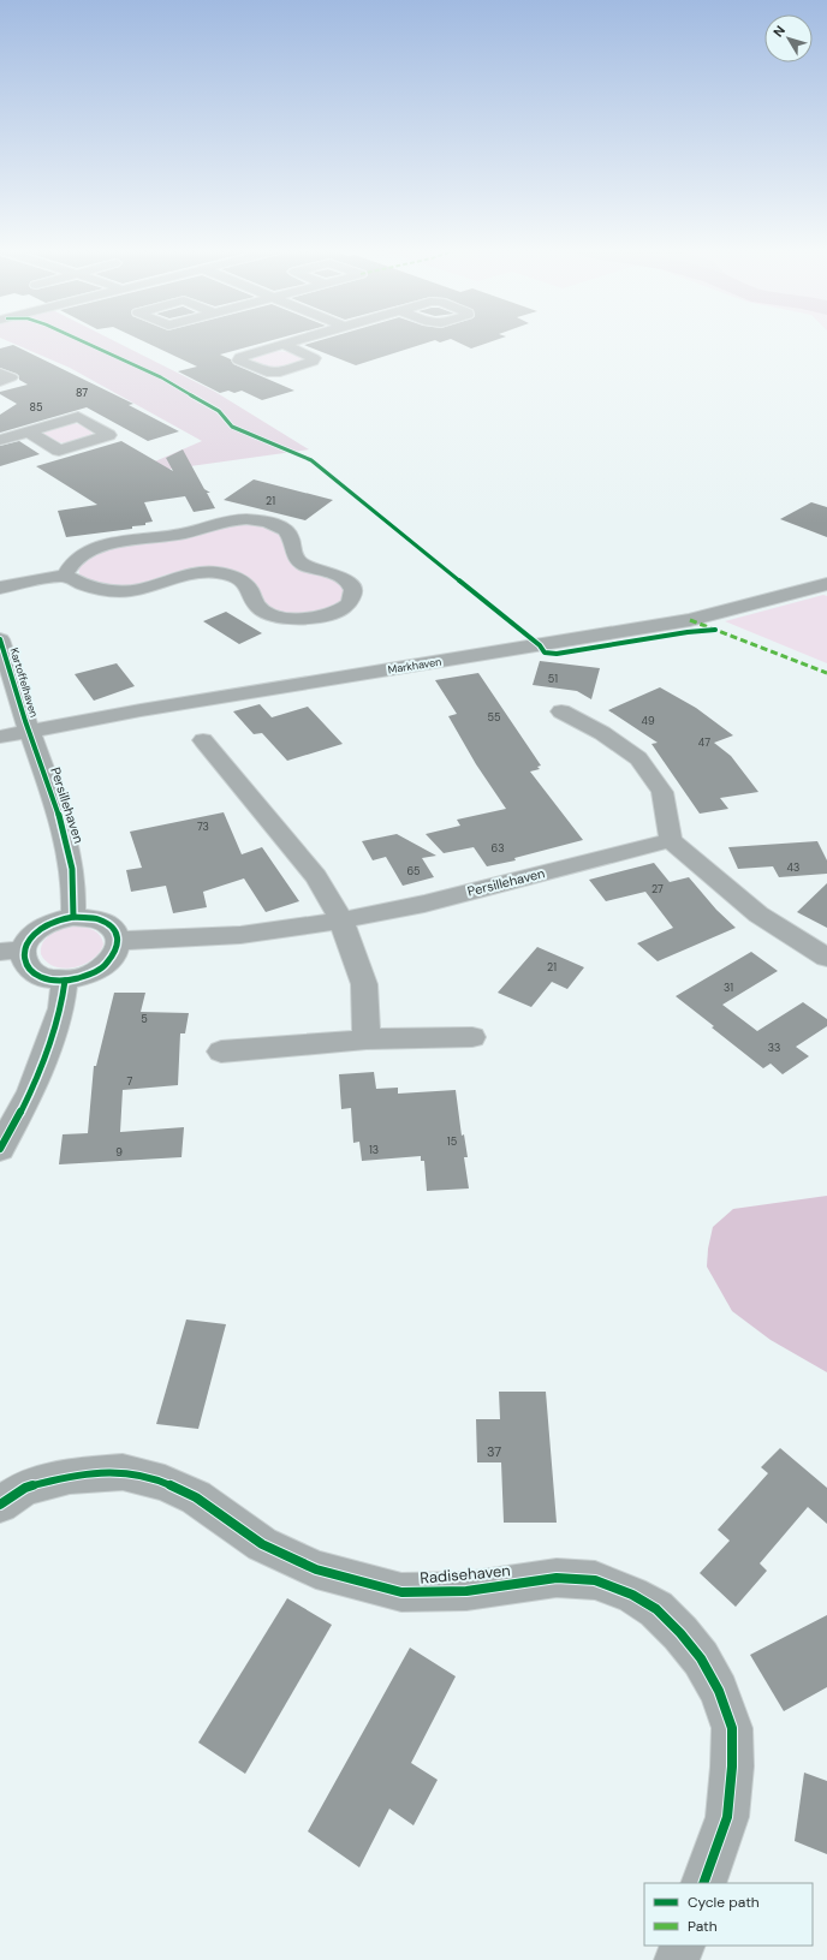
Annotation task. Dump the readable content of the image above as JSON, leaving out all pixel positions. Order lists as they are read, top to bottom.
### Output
{
  "streets": {
    "street": [
      "Markhaven",
      "Kartoffelhaven",
      "Persillehaven",
      "Radisehaven"
    ]
  },
  "crossings": [
    ["Markhaven", "Kartoffelhaven"],
    ["Markhaven", "Persillehaven"],
    ["Kartoffelhaven", "Persillehaven"]
  ],
  "house_numbers": [
    "87",
    "85",
    "21",
    "51",
    "55",
    "49",
    "47",
    "73",
    "63",
    "43",
    "65",
    "27",
    "21",
    "31",
    "5",
    "33",
    "7",
    "15",
    "13",
    "9",
    "37"
  ],
  "legend": ["Cycle path", "Path"],
  "north": "top left"
}
